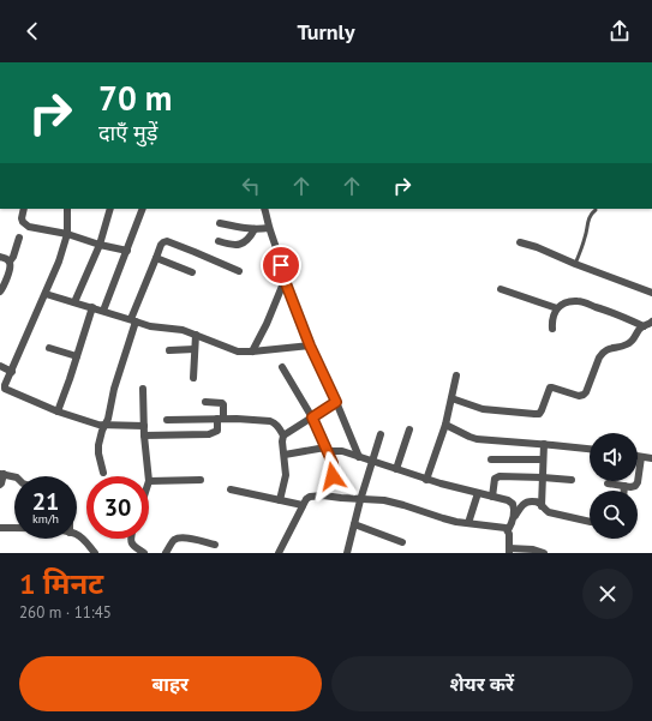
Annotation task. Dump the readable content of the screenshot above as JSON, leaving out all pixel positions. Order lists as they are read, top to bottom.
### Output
{
  "page": {
    "header": "Turnly",
    "turn": ["70 m", "दाएँ मुड़ें"],
    "speed": "21 km/h",
    "limit": "30",
    "heading": ["1 मिनट", "260 m · 11:45"],
    "buttons": ["बाहर", "शेयर करें"]
  }
}
